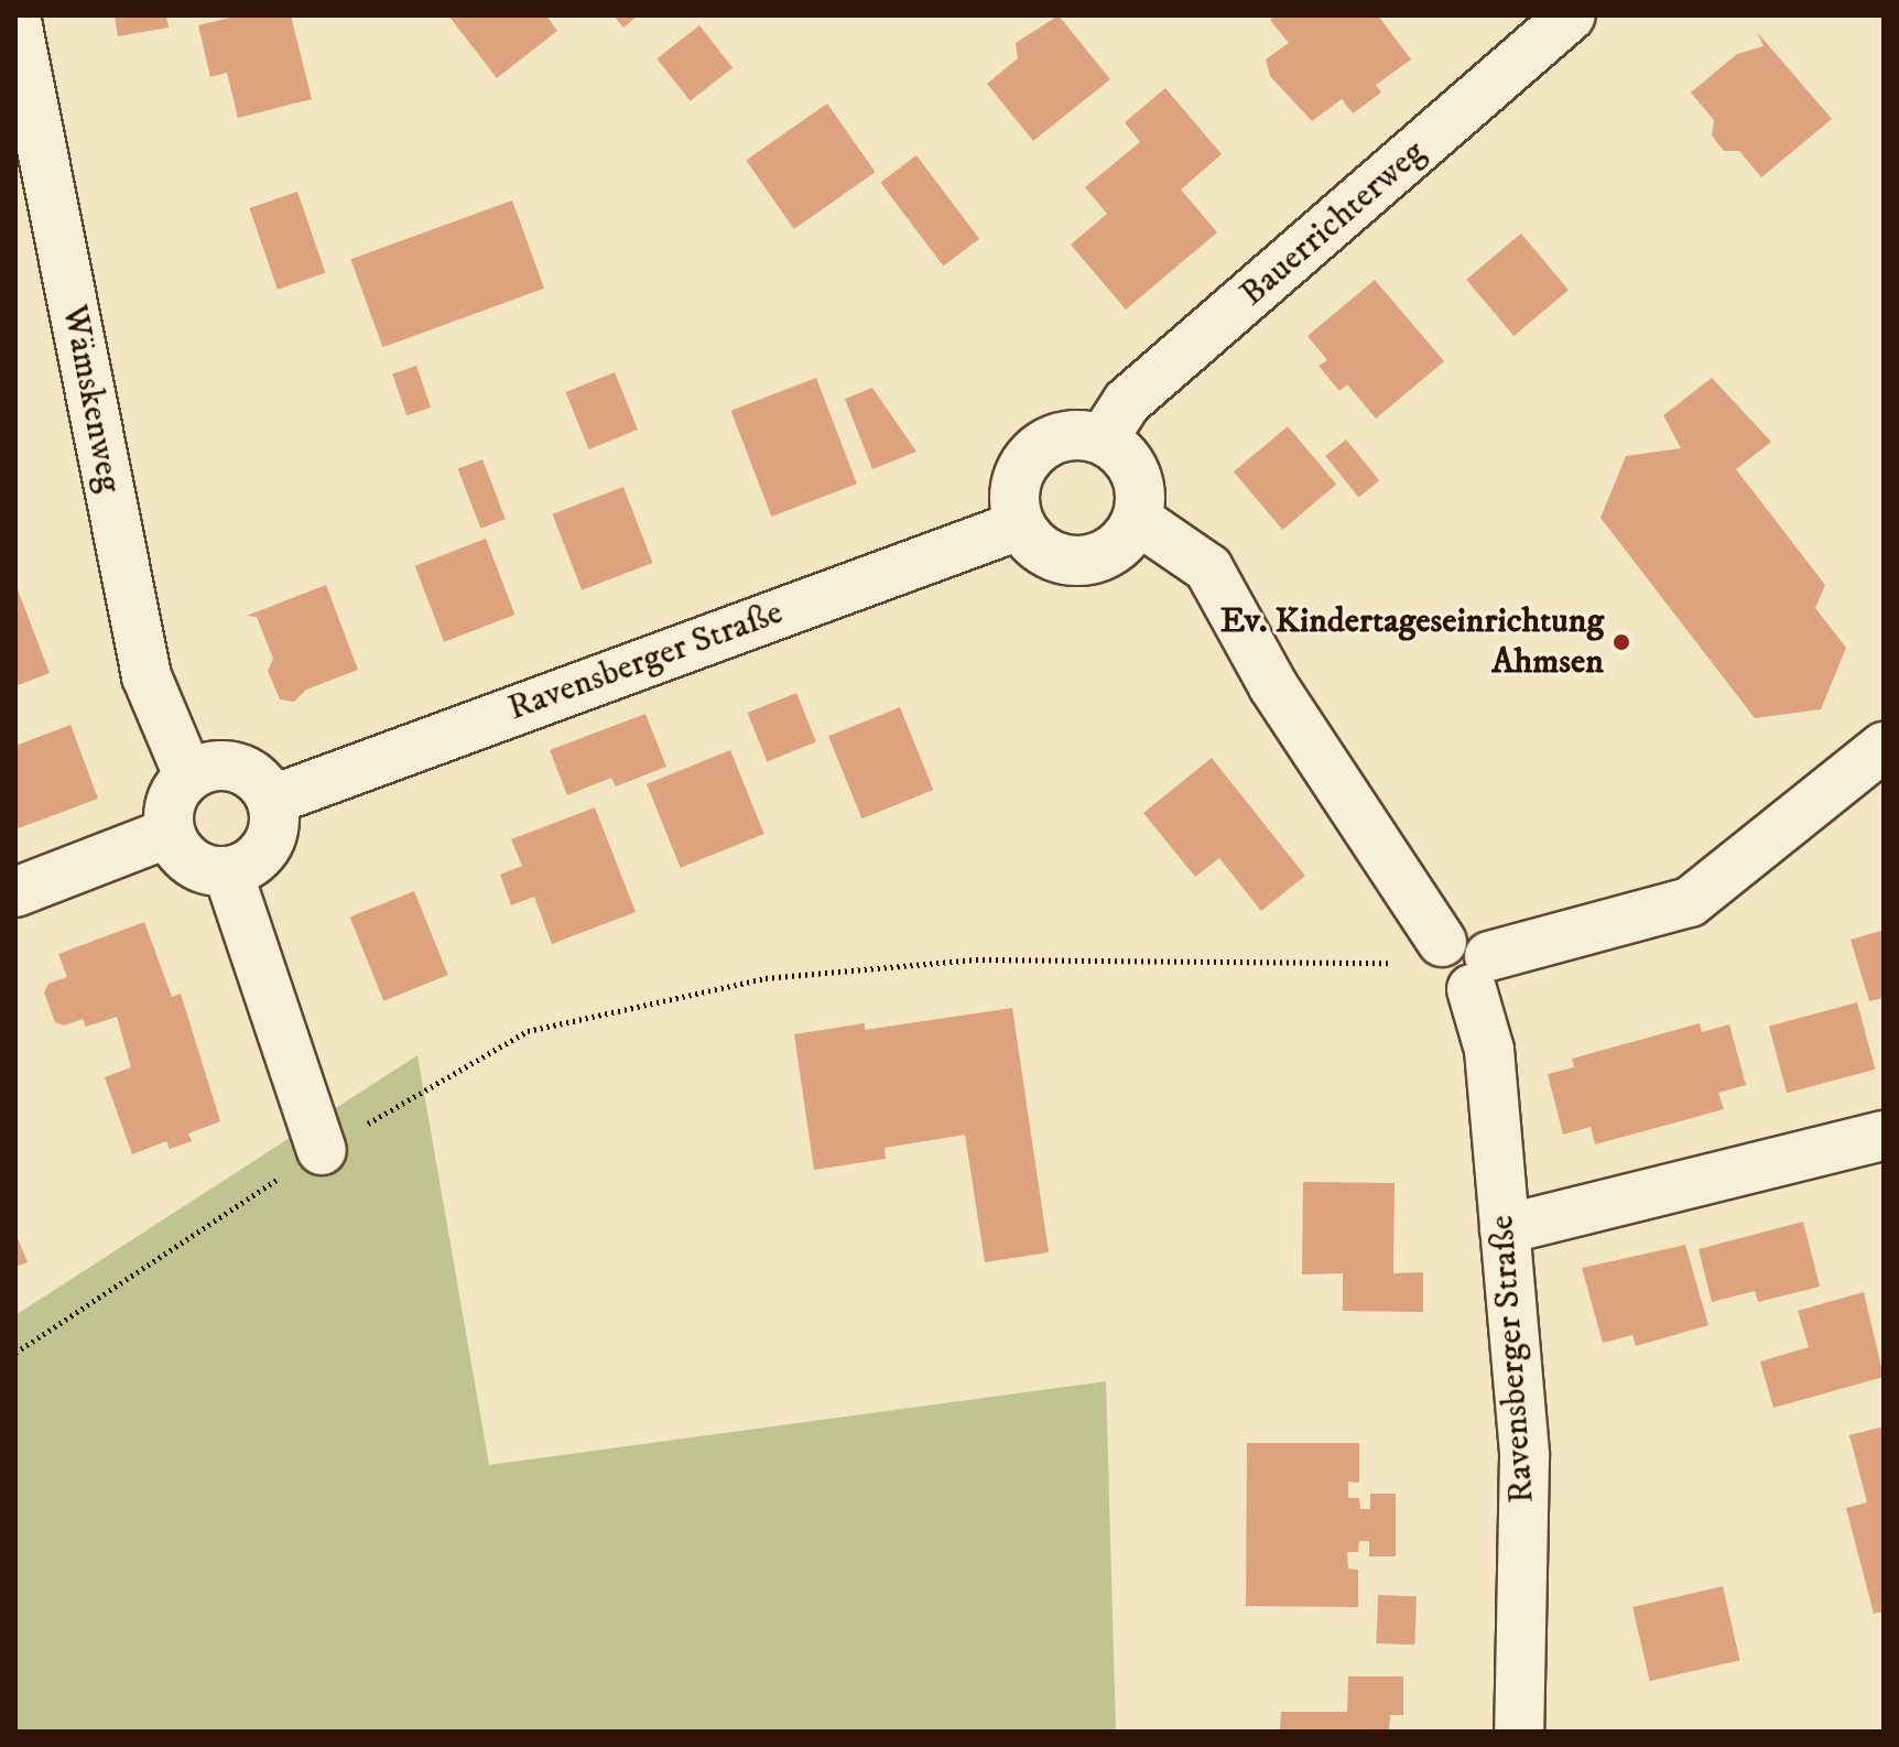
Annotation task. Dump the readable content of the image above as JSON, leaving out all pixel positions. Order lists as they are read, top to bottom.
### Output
{
  "streets": {
    "street": ["Bauerrichterweg", "Wämskenweg", "Ravensberger Straße"]
  },
  "crossings": [
    ["Bauerrichterweg", "Ravensberger Straße"],
    ["Wämskenweg", "Ravensberger Straße"]
  ],
  "places": ["Ev. Kindertageseinrichtung Ahmsen"]
}
